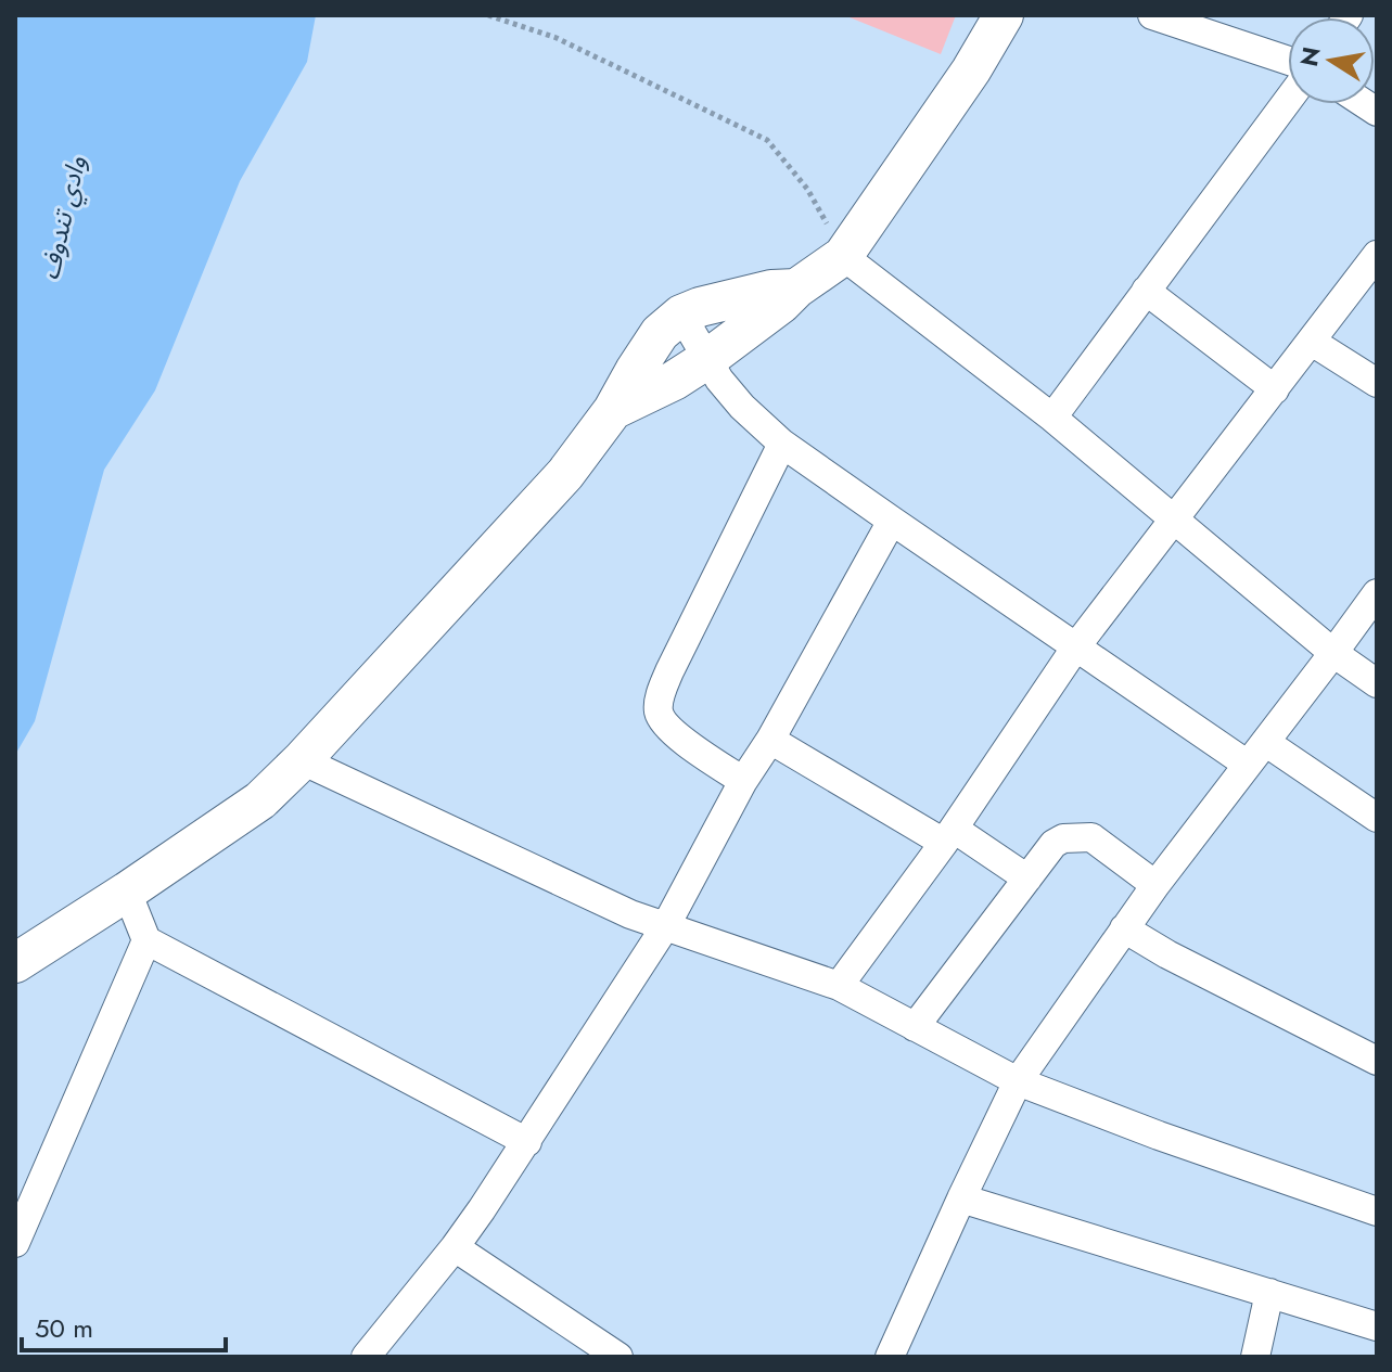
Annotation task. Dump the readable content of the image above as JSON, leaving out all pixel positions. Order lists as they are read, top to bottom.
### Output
{
  "water": ["وادي تندوف"],
  "scale_bar": "50 m",
  "north": "left"
}
